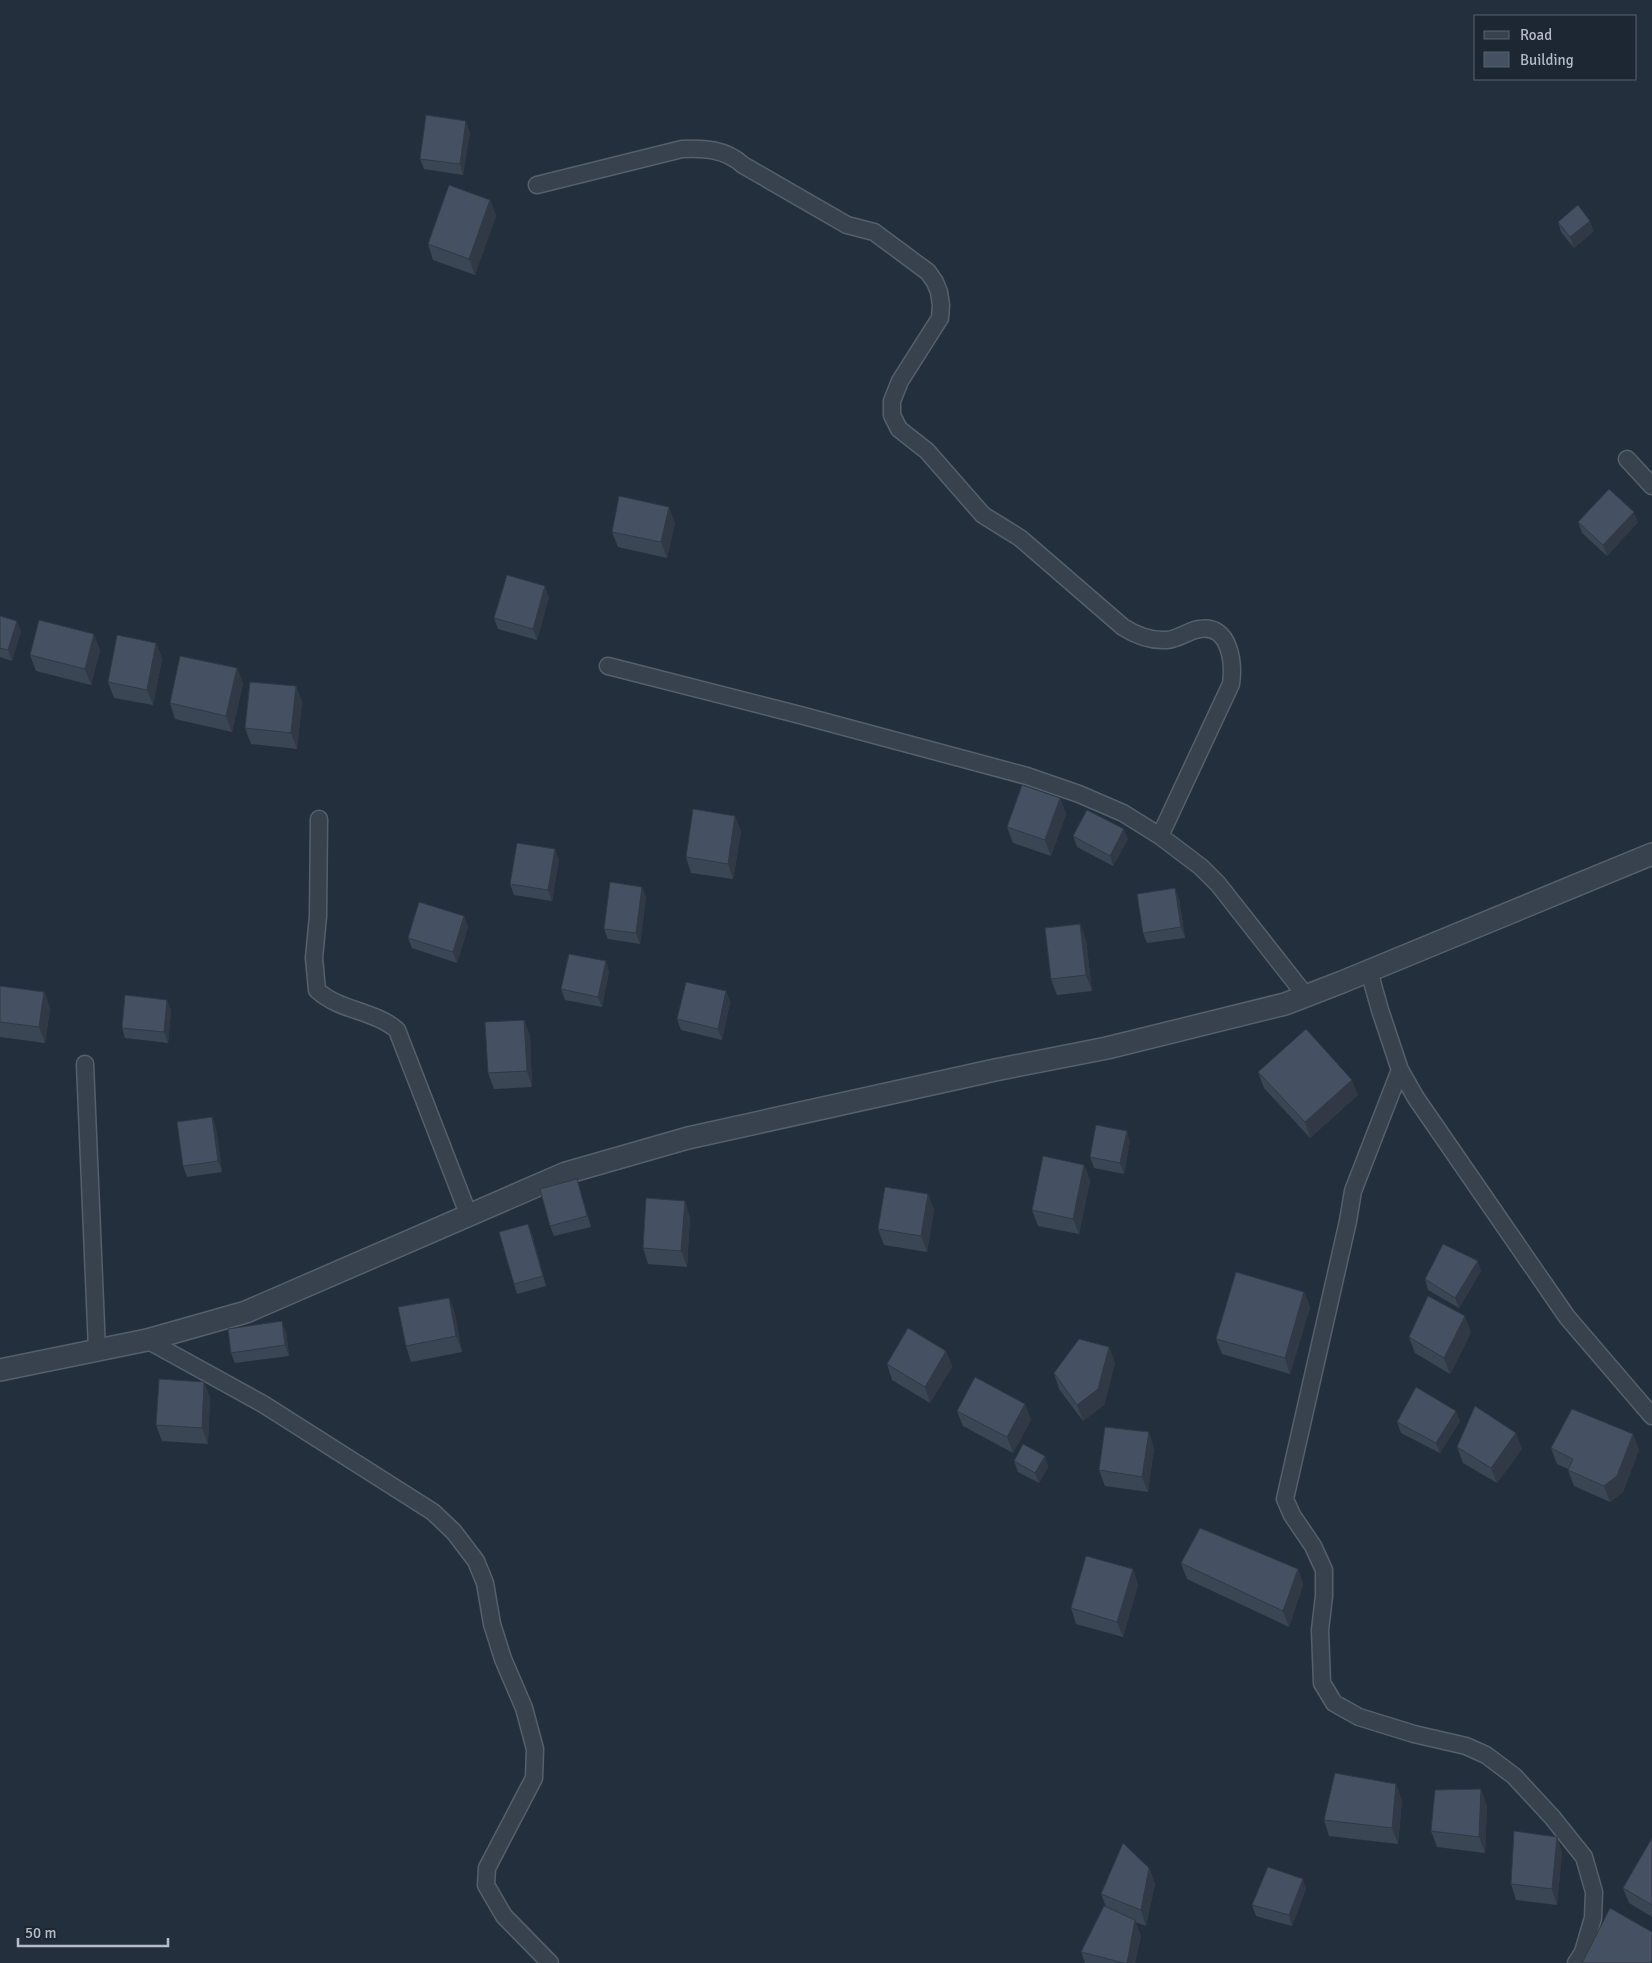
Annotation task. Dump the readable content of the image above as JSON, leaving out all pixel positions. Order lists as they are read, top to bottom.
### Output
{
  "legend": ["Road", "Building"],
  "scale_bar": "50 m"
}
